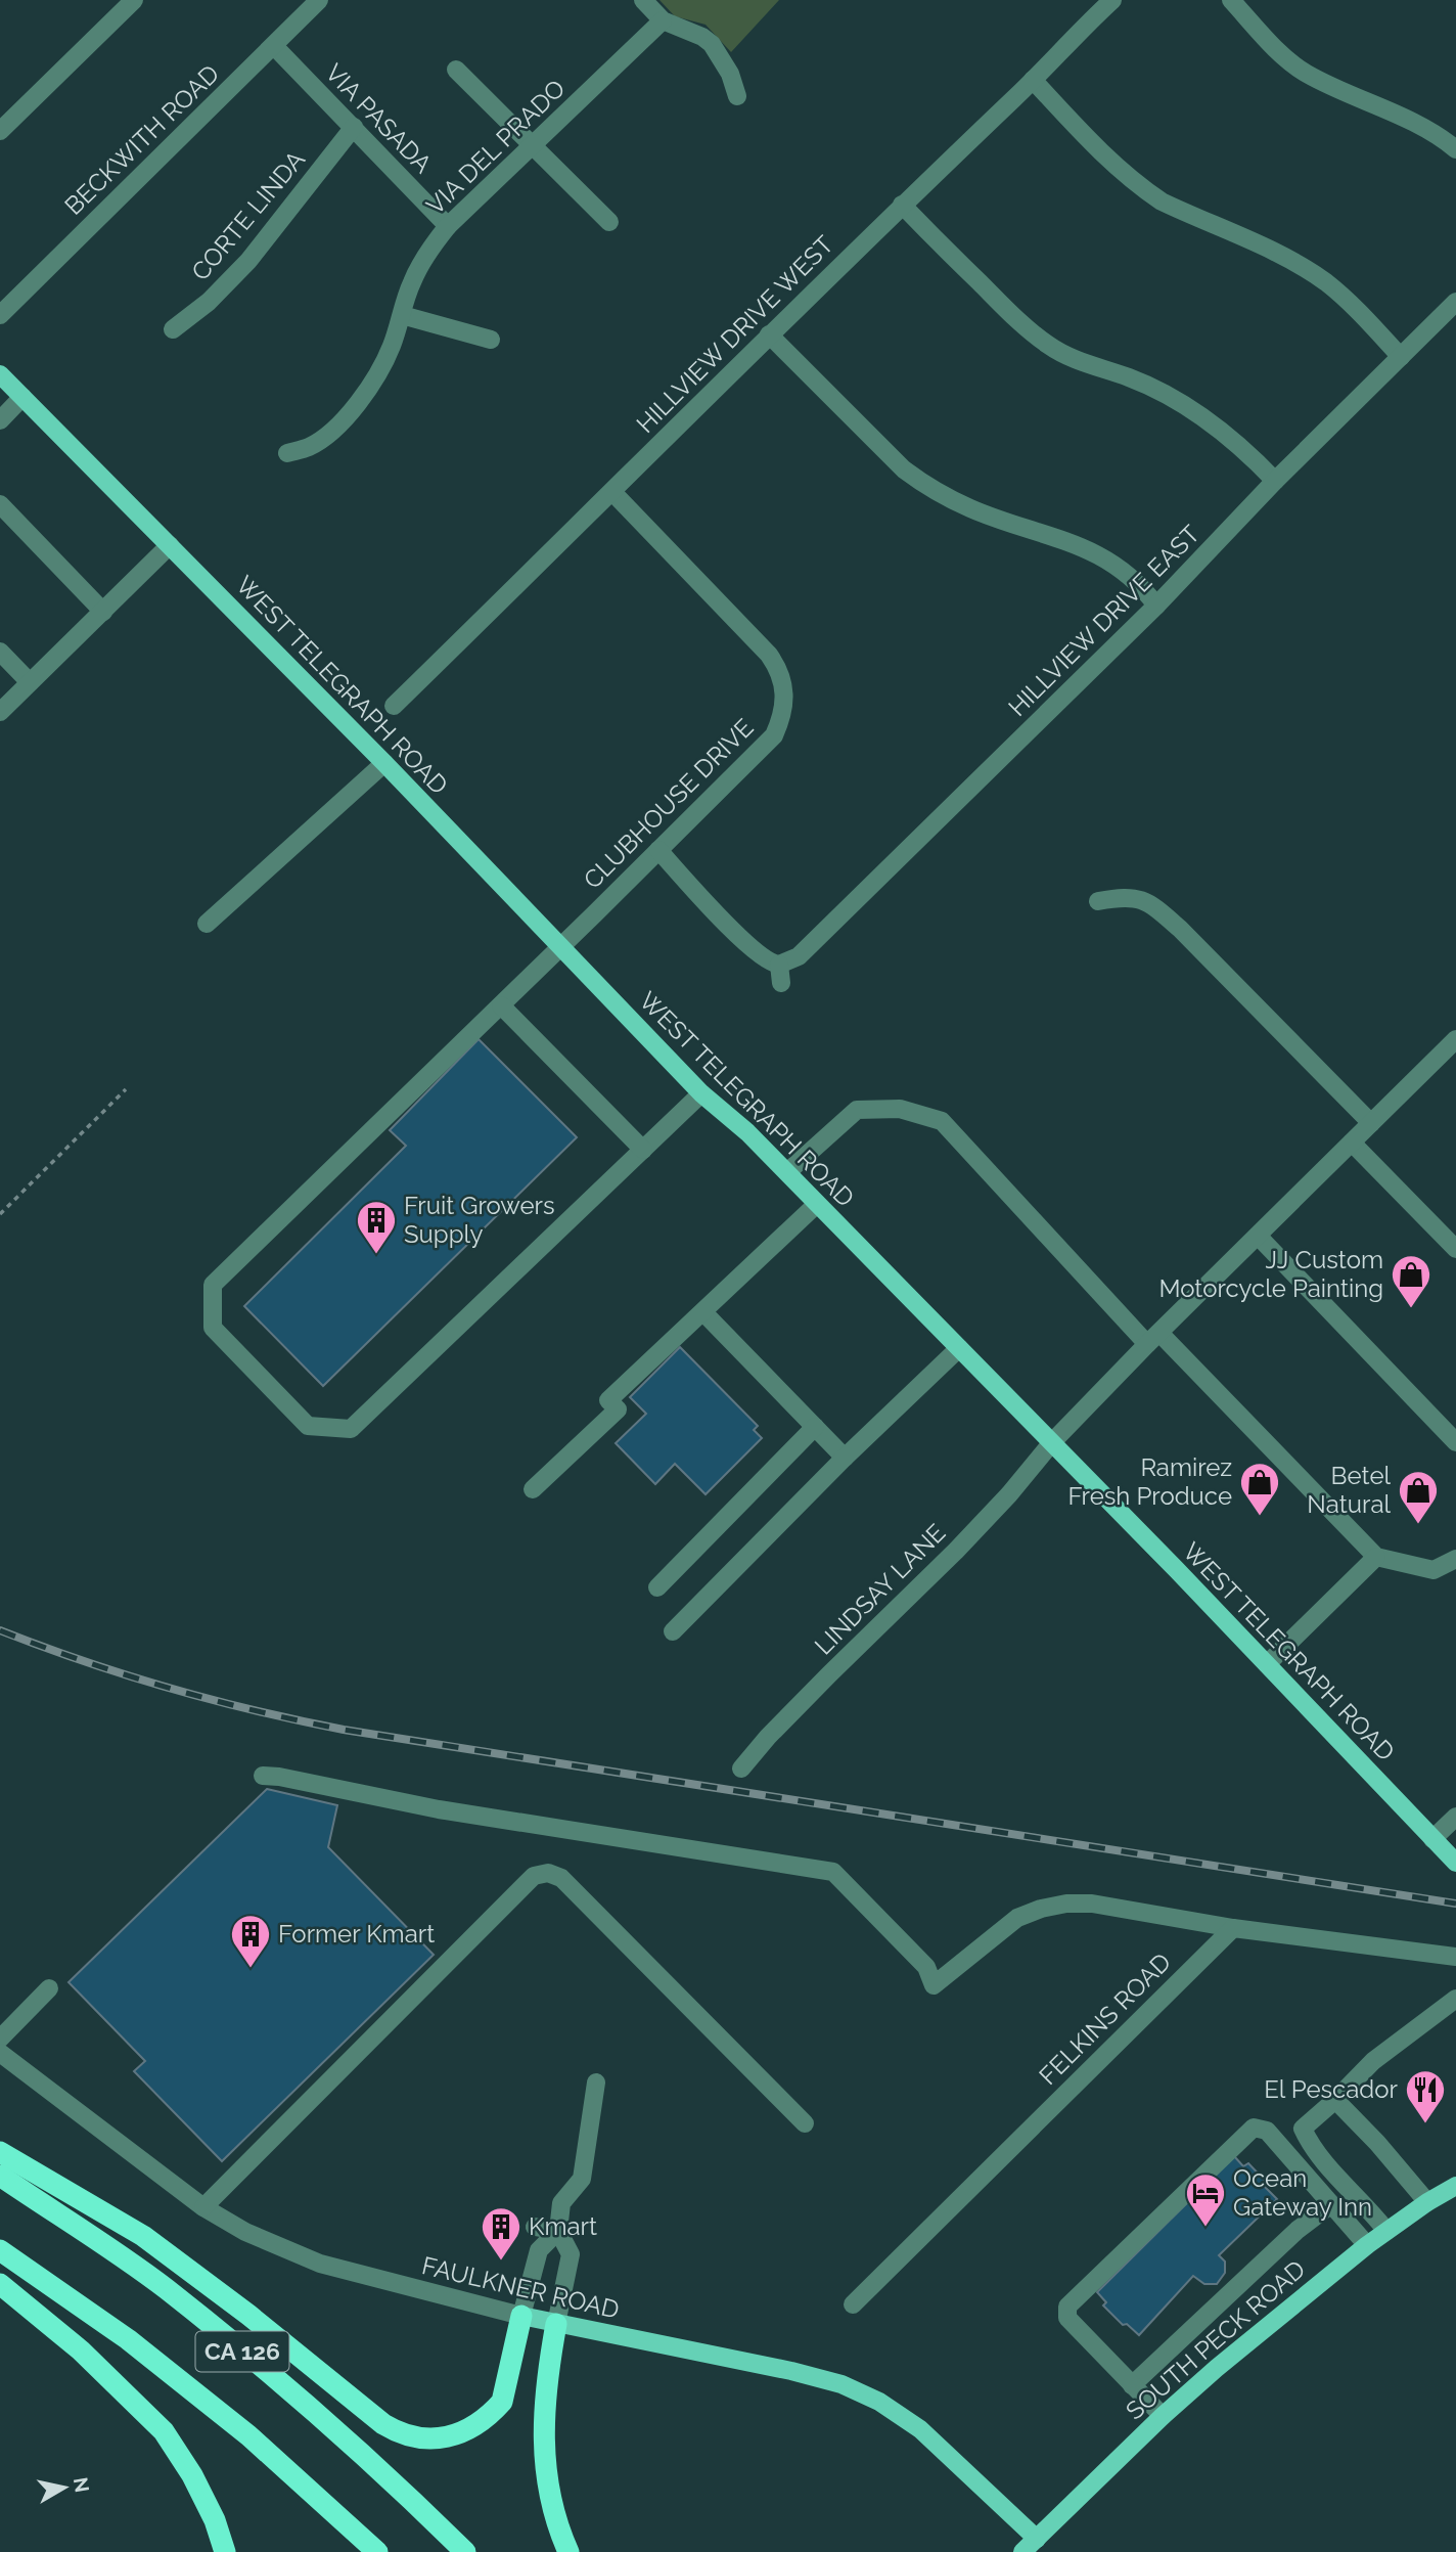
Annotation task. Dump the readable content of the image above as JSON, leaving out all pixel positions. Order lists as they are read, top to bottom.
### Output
{
  "streets": {
    "highway": ["CA 126"],
    "main road": ["WEST TELEGRAPH ROAD", "FAULKNER ROAD", "SOUTH PECK ROAD"],
    "street": [
      "VIA PASADA",
      "BECKWITH ROAD",
      "VIA DEL PRADO",
      "CORTE LINDA",
      "HILLVIEW DRIVE WEST",
      "HILLVIEW DRIVE EAST",
      "CLUBHOUSE DRIVE",
      "LINDSAY LANE",
      "FELKINS ROAD"
    ]
  },
  "crossings": [
    ["VIA PASADA", "BECKWITH ROAD"],
    ["VIA PASADA", "VIA DEL PRADO"],
    ["VIA PASADA", "CORTE LINDA"],
    ["HILLVIEW DRIVE WEST", "CLUBHOUSE DRIVE"],
    ["HILLVIEW DRIVE EAST", "CLUBHOUSE DRIVE"],
    ["WEST TELEGRAPH ROAD", "CLUBHOUSE DRIVE"],
    ["WEST TELEGRAPH ROAD", "LINDSAY LANE"],
    ["FAULKNER ROAD", "SOUTH PECK ROAD"]
  ],
  "places": {
    "building": ["Fruit Growers Supply", "Former Kmart", "Kmart"],
    "shop": ["JJ Custom Motorcycle Painting", "Ramirez Fresh Produce", "Betel Natural"],
    "restaurant": ["El Pescador"],
    "hotel": ["Ocean Gateway Inn"]
  },
  "north": "right"
}
